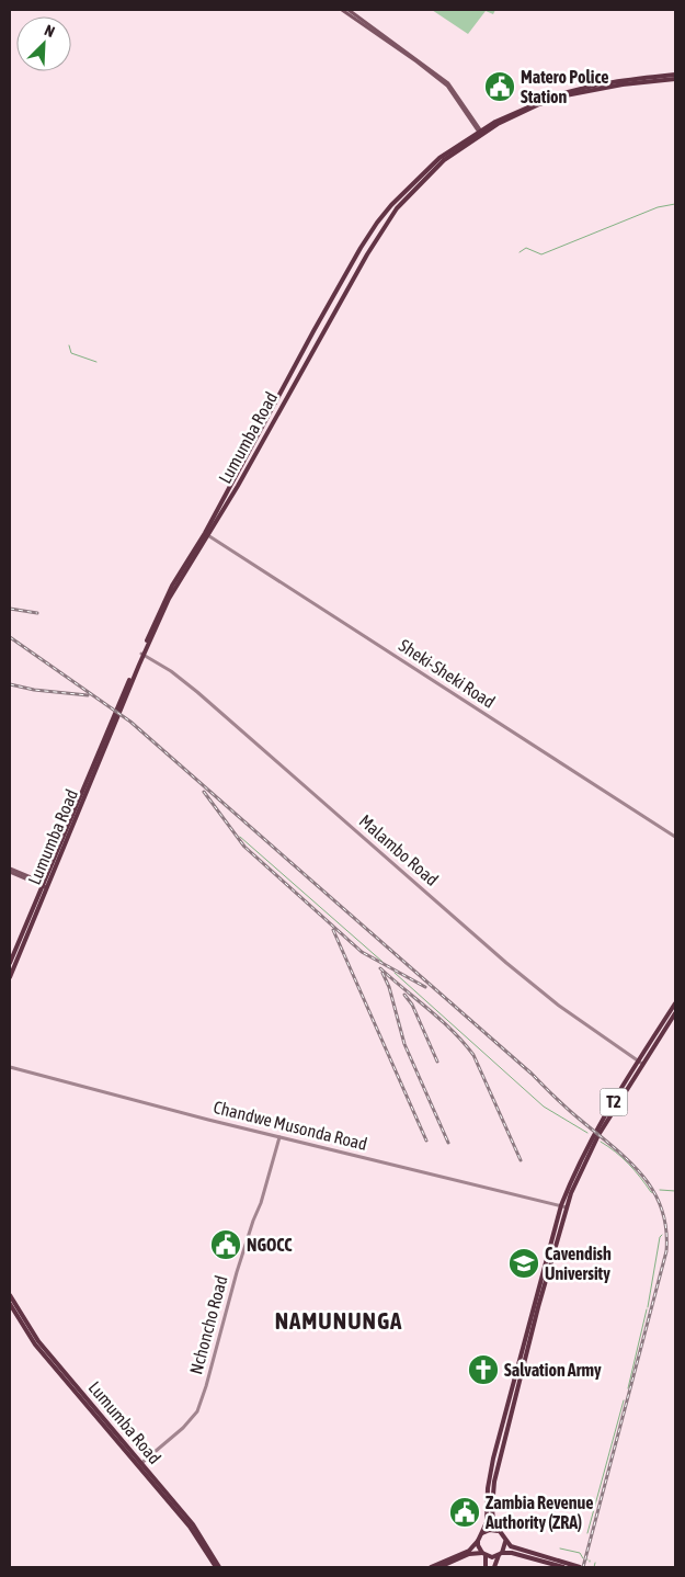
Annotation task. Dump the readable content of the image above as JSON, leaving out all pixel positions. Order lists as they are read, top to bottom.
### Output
{
  "streets": {
    "main road": ["Lumumba Road", "T2"],
    "street": [
      "Sheki-Sheki Road",
      "Malambo Road",
      "Chandwe Musonda Road",
      "Nchoncho Road"
    ]
  },
  "crossings": [
    ["Lumumba Road", "Sheki-Sheki Road"],
    ["Lumumba Road", "Malambo Road"],
    ["Lumumba Road", "Nchoncho Road"],
    ["Malambo Road", "T2"],
    ["T2", "Chandwe Musonda Road"],
    ["Chandwe Musonda Road", "Nchoncho Road"]
  ],
  "districts": ["NAMUNUNGA"],
  "places": {
    "public building": ["Matero Police Station", "NGOCC", "Zambia Revenue Authority (ZRA)"],
    "school or university": ["Cavendish University"],
    "church": ["Salvation Army"]
  },
  "north": "top right"
}
